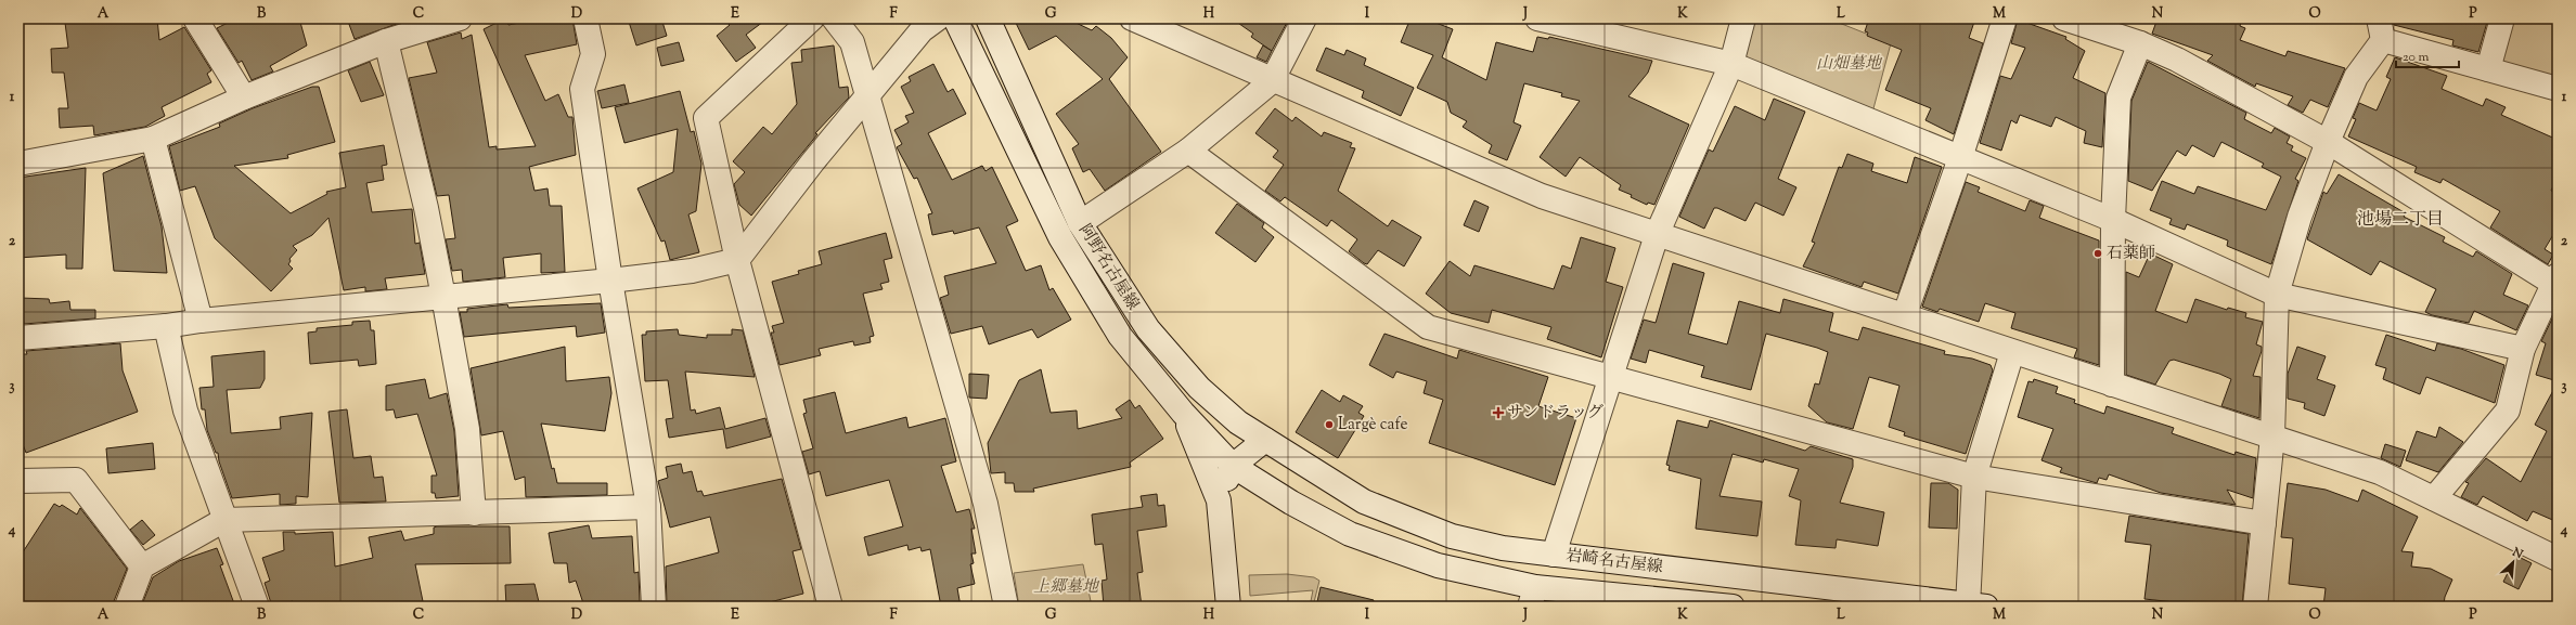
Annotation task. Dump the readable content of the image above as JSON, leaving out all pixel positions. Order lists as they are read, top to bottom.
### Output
{
  "streets": {
    "street": ["阿野名古屋線", "岩崎名古屋線"]
  },
  "crossings": [
    ["阿野名古屋線", "岩崎名古屋線"]
  ],
  "districts": ["池場二丁目"],
  "parks": ["山畑墓地", "上郷墓地"],
  "places": {
    "other": ["石薬師", "Largè cafe"],
    "health": ["サンドラッグ"]
  },
  "scale_bar": "20 m",
  "north": "top right",
  "grid": {
    "columns": [
      "A",
      "B",
      "C",
      "D",
      "E",
      "F",
      "G",
      "H",
      "I",
      "J",
      "K",
      "L",
      "M",
      "N",
      "O",
      "P"
    ],
    "rows": [
      "1",
      "2",
      "3",
      "4"
    ]
  }
}
